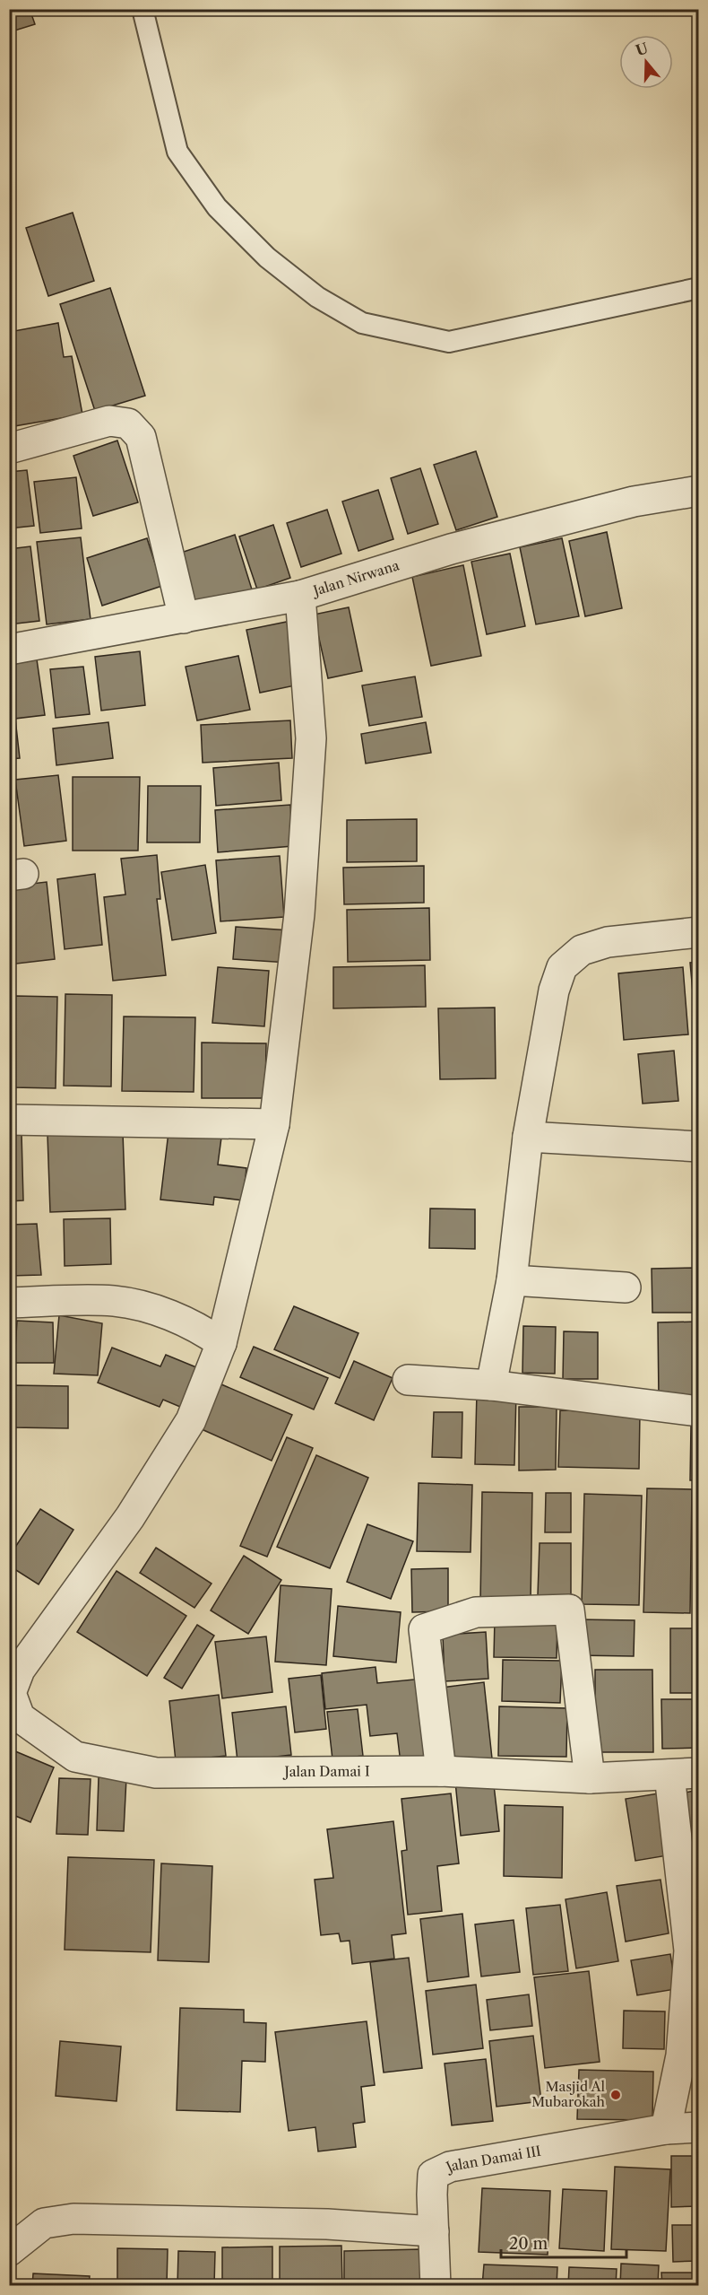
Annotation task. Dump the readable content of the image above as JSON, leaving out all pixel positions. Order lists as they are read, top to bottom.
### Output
{
  "streets": {
    "street": ["Jalan Nirwana", "Jalan Damai I", "Jalan Damai III"]
  },
  "crossings": [
    ["Jalan Nirwana", "Jalan Damai I"]
  ],
  "places": ["Masjid Al Mubarokah"],
  "scale_bar": "20 m",
  "north": "top"
}
